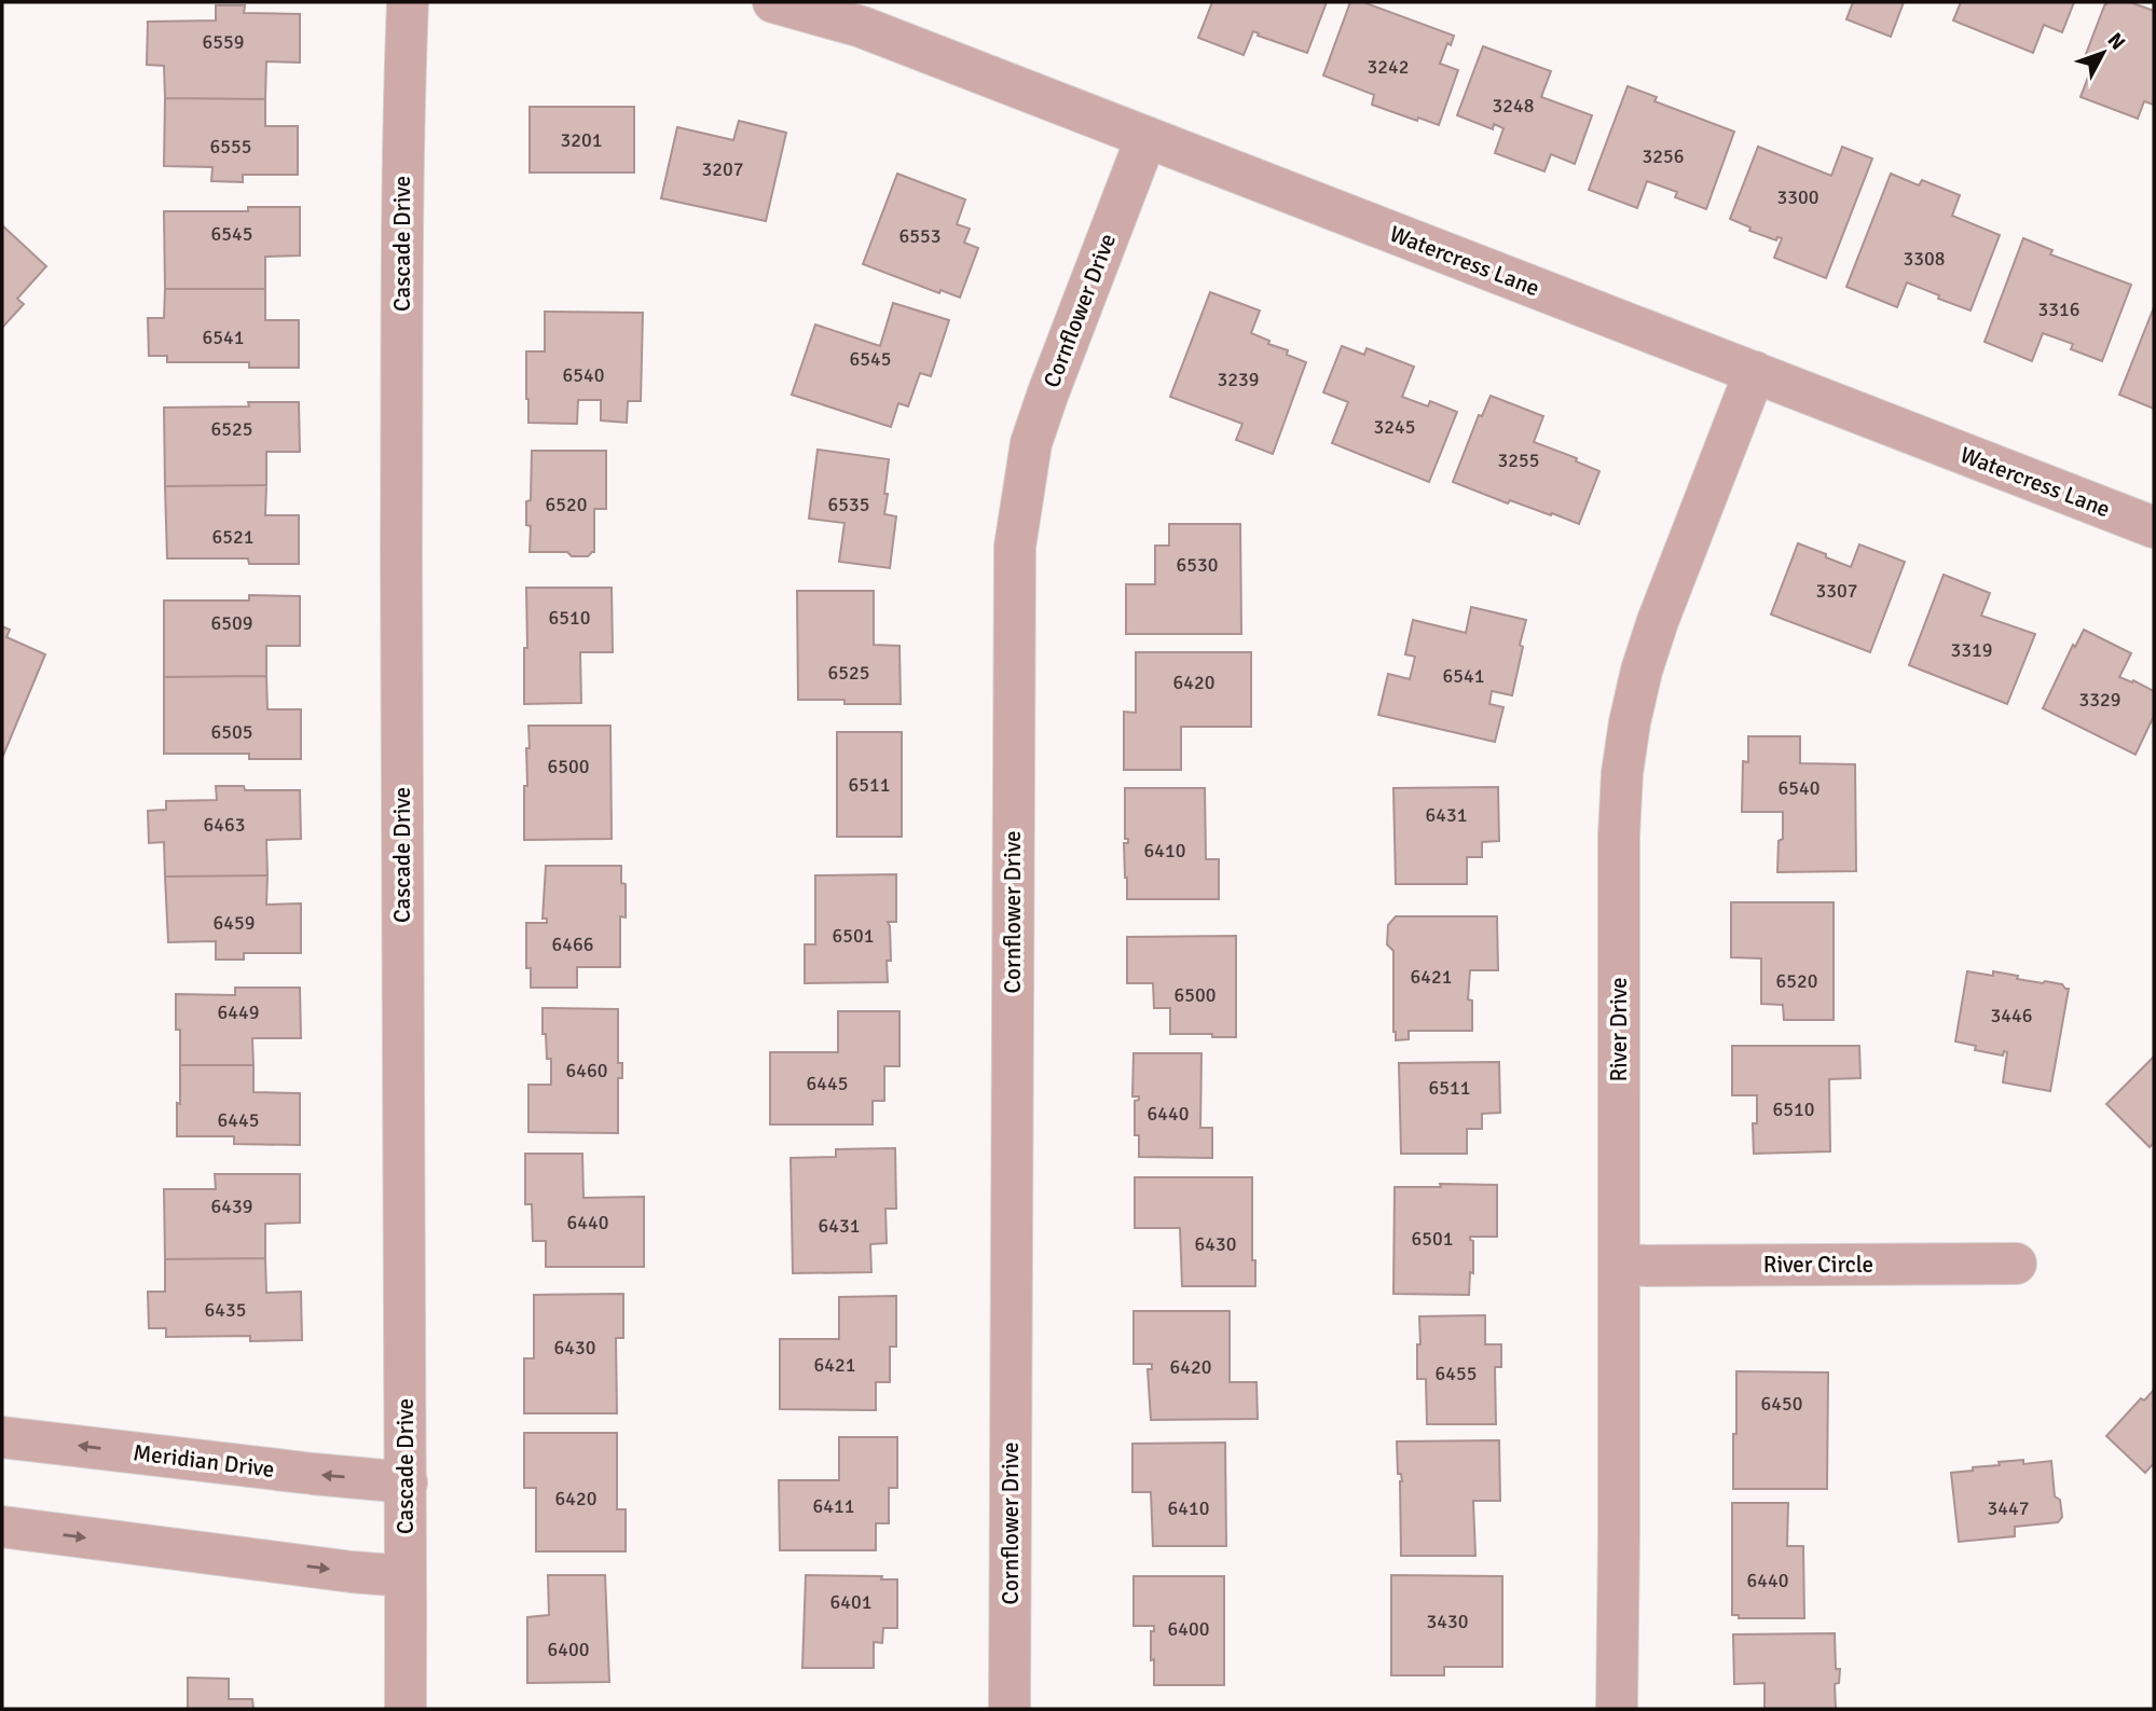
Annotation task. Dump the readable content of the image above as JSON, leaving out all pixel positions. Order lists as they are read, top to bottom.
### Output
{
  "streets": {
    "street": [
      "Cascade Drive",
      "Watercress Lane",
      "Cornflower Drive",
      "River Drive",
      "River Circle",
      "Meridian Drive"
    ]
  },
  "crossings": [
    ["Cascade Drive", "Meridian Drive"],
    ["Watercress Lane", "Cornflower Drive"],
    ["Watercress Lane", "River Drive"],
    ["River Drive", "River Circle"]
  ],
  "house_numbers": [
    "6559",
    "3242",
    "3248",
    "3201",
    "6555",
    "3256",
    "3207",
    "3300",
    "6545",
    "6553",
    "3308",
    "3316",
    "6541",
    "6545",
    "6540",
    "3239",
    "3245",
    "6525",
    "3255",
    "6520",
    "6535",
    "6521",
    "6530",
    "3307",
    "6510",
    "6509",
    "3319",
    "6525",
    "6541",
    "6420",
    "3329",
    "6505",
    "6500",
    "6511",
    "6540",
    "6431",
    "6463",
    "6410",
    "6459",
    "6501",
    "6466",
    "6421",
    "6520",
    "6500",
    "6449",
    "3446",
    "6460",
    "6445",
    "6511",
    "6510",
    "6440",
    "6445",
    "6439",
    "6440",
    "6431",
    "6501",
    "6430",
    "6435",
    "6430",
    "6421",
    "6420",
    "6455",
    "6450",
    "6420",
    "6411",
    "6410",
    "3447",
    "6440",
    "6401",
    "3430",
    "6400",
    "6400"
  ],
  "north": "top right"
}
